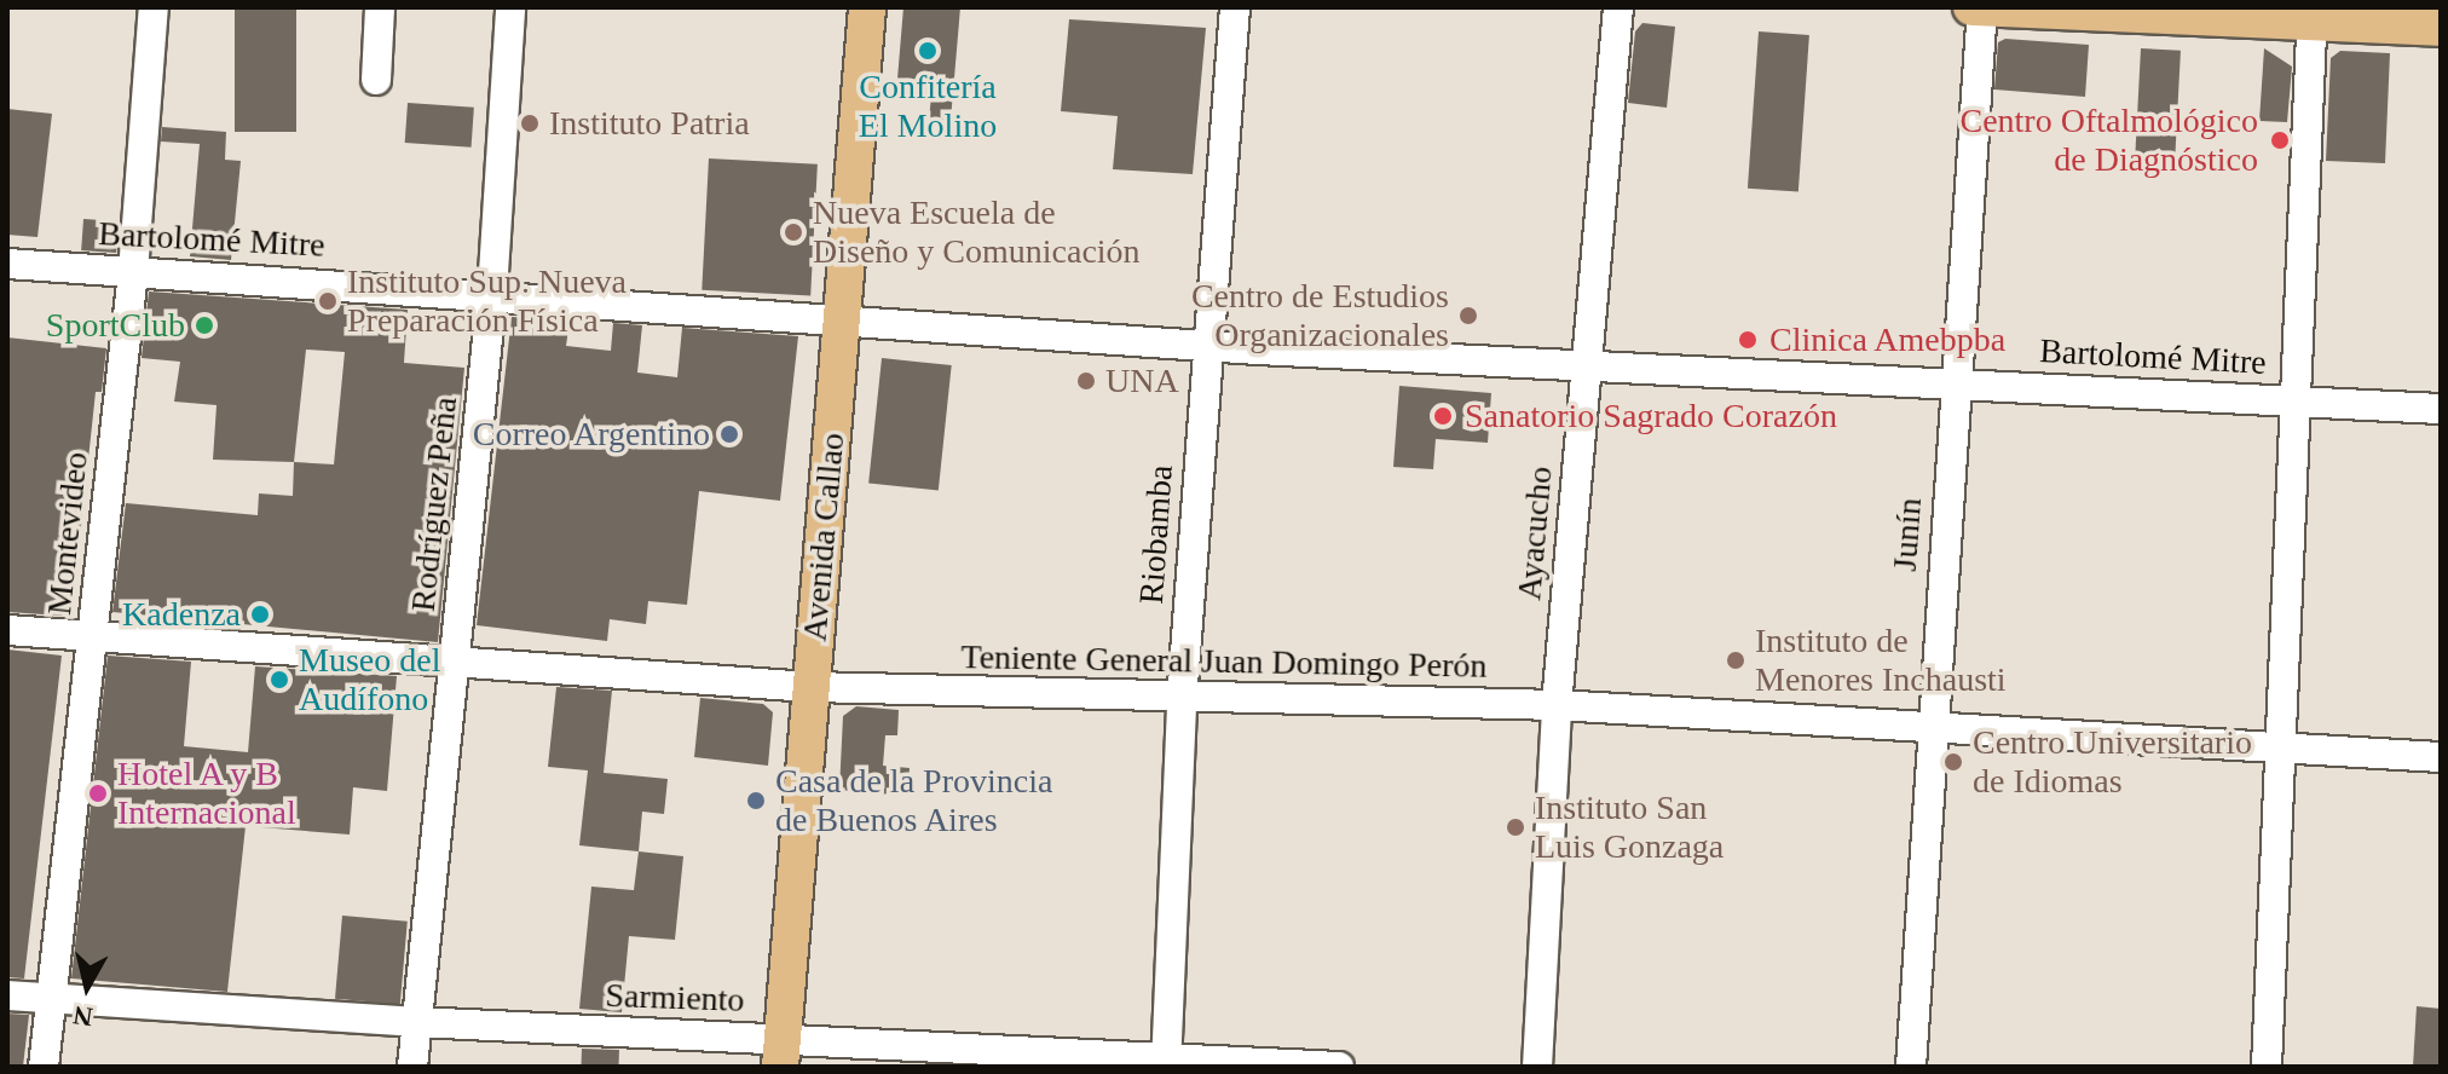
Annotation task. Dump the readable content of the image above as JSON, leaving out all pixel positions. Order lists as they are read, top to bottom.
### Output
{
  "streets": {
    "main road": ["Avenida Callao"],
    "street": [
      "Bartolomé Mitre",
      "Rodríguez Peña",
      "Montevideo",
      "Ayacucho",
      "Riobamba",
      "Junín",
      "Teniente General Juan Domingo Perón",
      "Sarmiento"
    ]
  },
  "crossings": [
    ["Bartolomé Mitre", "Rodríguez Peña"],
    ["Bartolomé Mitre", "Montevideo"],
    ["Bartolomé Mitre", "Ayacucho"],
    ["Bartolomé Mitre", "Riobamba"],
    ["Bartolomé Mitre", "Junín"],
    ["Bartolomé Mitre", "Avenida Callao"],
    ["Rodríguez Peña", "Teniente General Juan Domingo Perón"],
    ["Rodríguez Peña", "Sarmiento"],
    ["Montevideo", "Teniente General Juan Domingo Perón"],
    ["Montevideo", "Sarmiento"],
    ["Ayacucho", "Teniente General Juan Domingo Perón"],
    ["Riobamba", "Teniente General Juan Domingo Perón"],
    ["Riobamba", "Sarmiento"],
    ["Junín", "Teniente General Juan Domingo Perón"],
    ["Avenida Callao", "Teniente General Juan Domingo Perón"],
    ["Avenida Callao", "Sarmiento"]
  ],
  "places": [
    "Confitería El Molino",
    "Instituto Patria",
    "Centro Oftalmológico de Diagnóstico",
    "Nueva Escuela de Diseño y Comunicación",
    "Instituto Sup. Nueva Preparación Física",
    "Centro de Estudios Organizacionales",
    "SportClub",
    "Clinica Amebpba",
    "UNA",
    "Sanatorio Sagrado Corazón",
    "Correo Argentino",
    "Kadenza",
    "Instituto de Menores Inchausti",
    "Museo del Audífono",
    "Centro Universitario de Idiomas",
    "Hotel A y B Internacional",
    "Casa de la Provincia de Buenos Aires",
    "Instituto San Luis Gonzaga"
  ],
  "north": "bottom"
}
